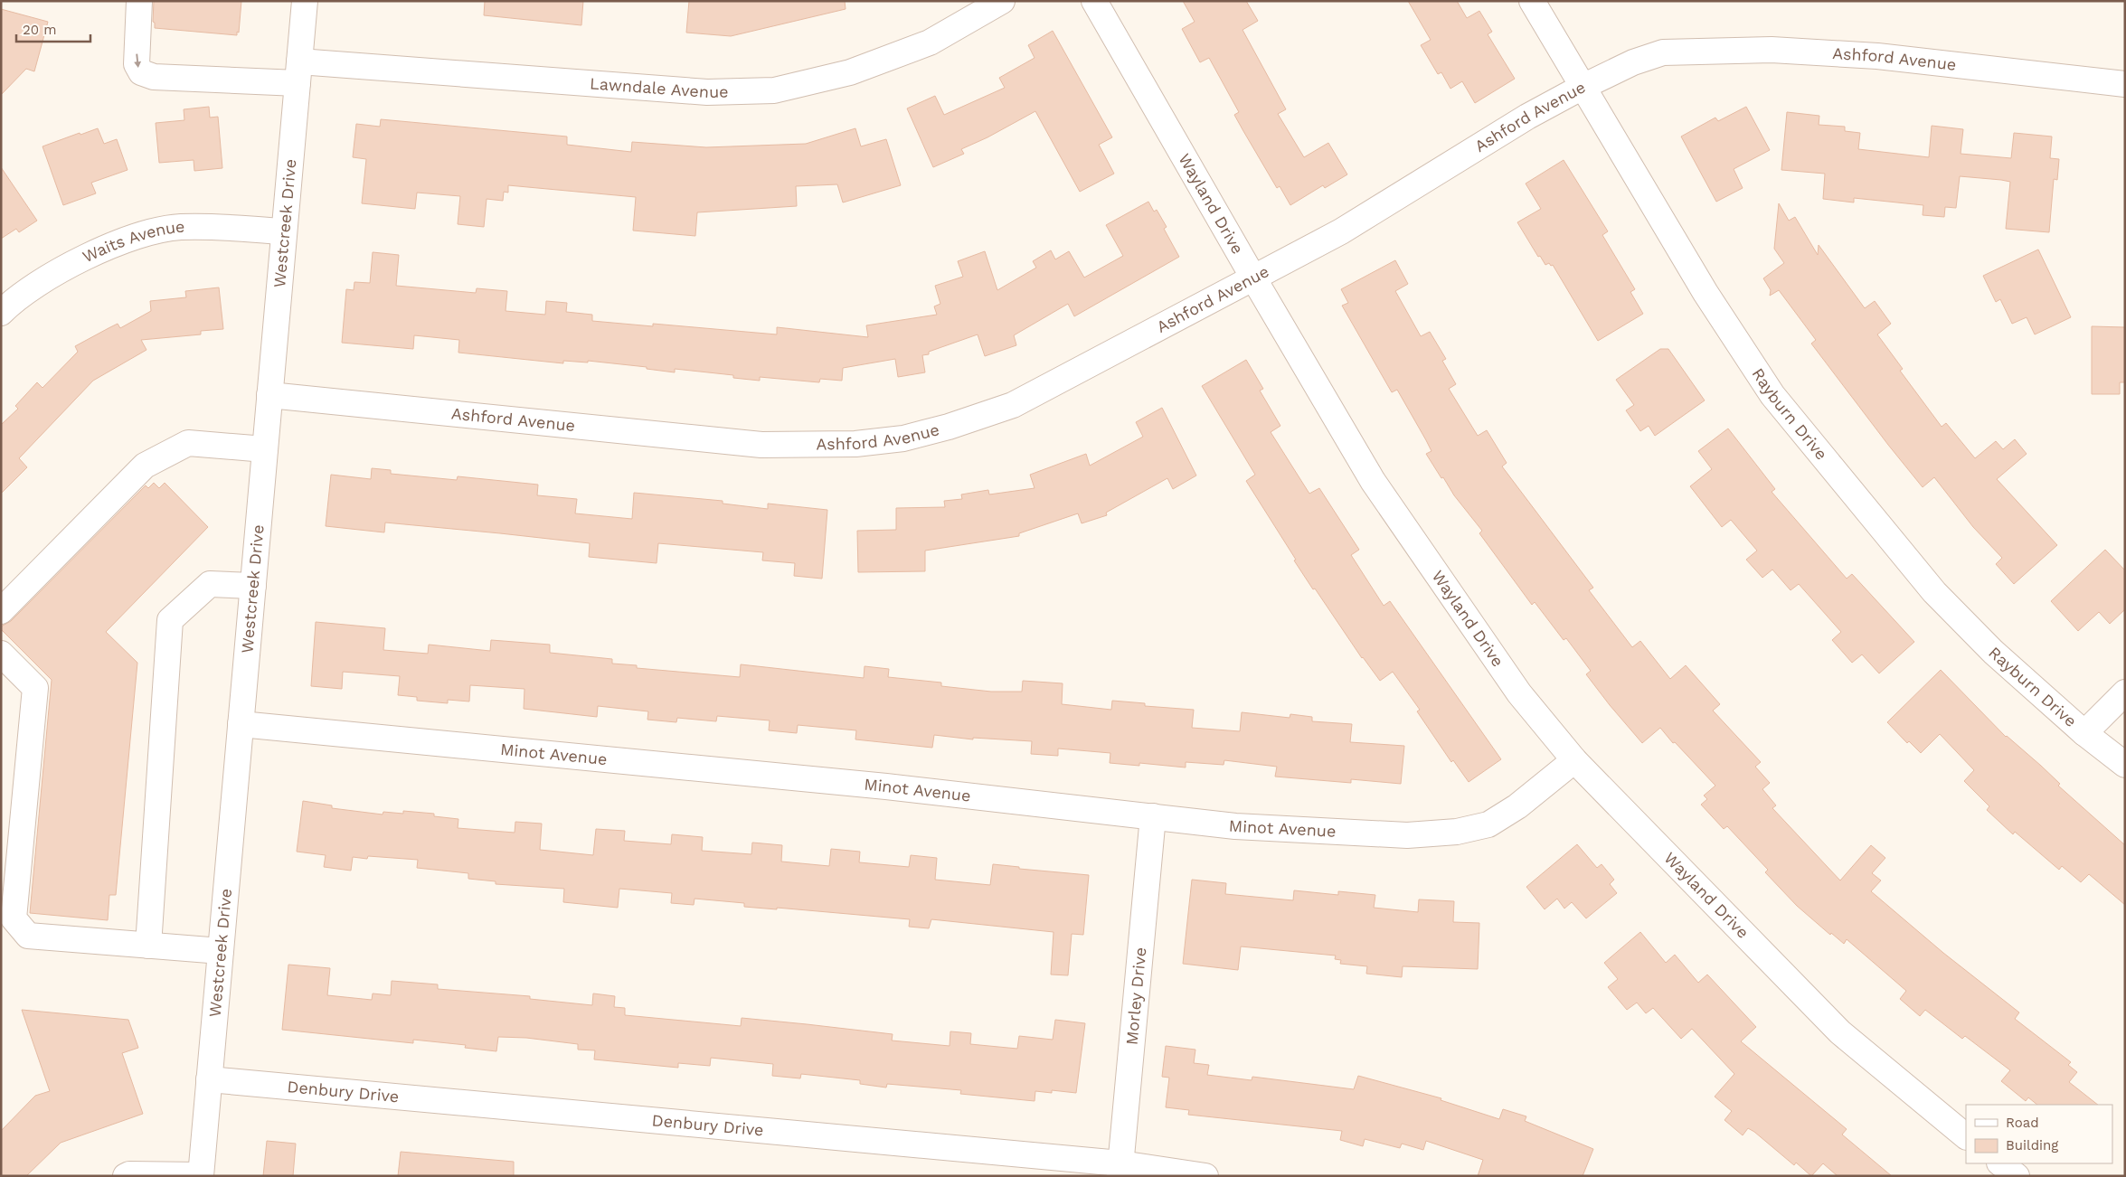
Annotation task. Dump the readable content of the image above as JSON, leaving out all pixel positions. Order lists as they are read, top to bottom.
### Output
{
  "streets": {
    "street": [
      "Ashford Avenue",
      "Lawndale Avenue",
      "Wayland Drive",
      "Westcreek Drive",
      "Waits Avenue",
      "Rayburn Drive",
      "Minot Avenue",
      "Morley Drive",
      "Denbury Drive"
    ]
  },
  "crossings": [
    ["Ashford Avenue", "Wayland Drive"],
    ["Ashford Avenue", "Westcreek Drive"],
    ["Ashford Avenue", "Rayburn Drive"],
    ["Lawndale Avenue", "Westcreek Drive"],
    ["Wayland Drive", "Minot Avenue"],
    ["Westcreek Drive", "Waits Avenue"],
    ["Westcreek Drive", "Minot Avenue"],
    ["Westcreek Drive", "Denbury Drive"],
    ["Minot Avenue", "Morley Drive"],
    ["Morley Drive", "Denbury Drive"]
  ],
  "legend": ["Road", "Building"],
  "scale_bar": "20 m"
}
